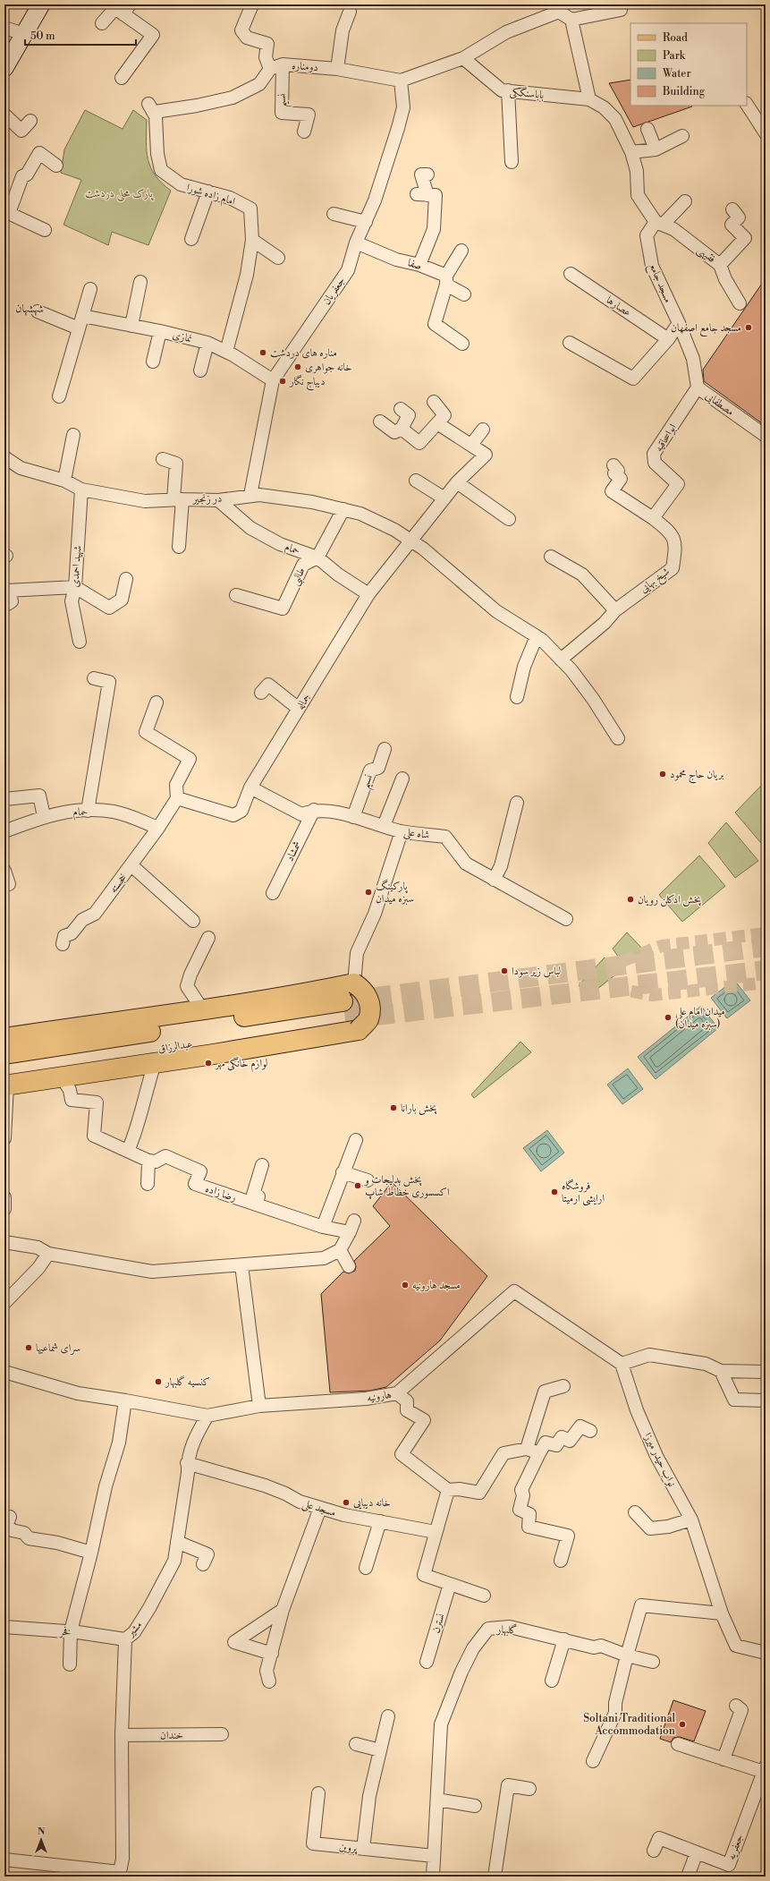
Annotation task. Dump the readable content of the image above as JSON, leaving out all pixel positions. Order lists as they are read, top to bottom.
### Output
{
  "streets": {
    "main road": ["عبدالرزاق"],
    "street": [
      "دومناره",
      "باباسنگکی",
      "نسیم",
      "امام زاده شورا",
      "فقیهی",
      "صفا",
      "مسجد جامع",
      "جعفریان",
      "عصارها",
      "نمازی",
      "مصطفایی",
      "ابواسحاقیه",
      "در زنجیر",
      "حمام",
      "شهید احمدی",
      "طالبی",
      "شیخ بهایی",
      "جماله",
      "شاه علی",
      "شمشاد",
      "خجسته",
      "رضا زاده",
      "هارونیه",
      "نواب حیدر میرزا",
      "مسجد علی",
      "نسترن",
      "مشیر",
      "گلبهار",
      "فخر",
      "خندان",
      "پروین",
      "جعفریه"
    ]
  },
  "crossings": [
    ["دومناره", "نسیم"],
    ["دومناره", "امام زاده شورا"],
    ["دومناره", "جعفریان"],
    ["نسیم", "شاه علی"],
    ["امام زاده شورا", "نمازی"],
    ["فقیهی", "مسجد جامع"],
    ["صفا", "جعفریان"],
    ["مسجد جامع", "مصطفایی"],
    ["جعفریان", "نمازی"],
    ["جعفریان", "در زنجیر"],
    ["مصطفایی", "ابواسحاقیه"],
    ["ابواسحاقیه", "شیخ بهایی"],
    ["در زنجیر", "حمام"],
    ["در زنجیر", "شهید احمدی"],
    ["در زنجیر", "جماله"],
    ["حمام", "طالبی"],
    ["حمام", "جماله"],
    ["جماله", "شاه علی"],
    ["شاه علی", "شمشاد"],
    ["هارونیه", "نواب حیدر میرزا"],
    ["هارونیه", "مشیر"],
    ["مسجد علی", "مشیر"],
    ["مشیر", "فخر"],
    ["مشیر", "خندان"],
    ["گلبهار", "پروین"]
  ],
  "districts": ["شهشهان"],
  "parks": ["پارک محلی دردشت"],
  "places": [
    "مسجد جامع اصفهان",
    "مناره های دردشت",
    "خانه جواهری",
    "دیباج نگار",
    "بریان حاج محمود",
    "پارکینگ سبزه میدان",
    "پخش ادکلن رویان",
    "لباس زیر سودا",
    "میدان امام علی (سبزه میدان)",
    "لوازم خانگی مهر",
    "پخش بارانا",
    "پخش بدلیجات و اکسسوری خطاط شاپ",
    "فروشگاه ارایشی ارمیتا",
    "مسجد هارونیه",
    "سرای شماعیها",
    "کنسیه گلبهار",
    "خانه دیبایی",
    "Soltani Traditional Accommodation"
  ],
  "legend": [
    "Road",
    "Park",
    "Water",
    "Building"
  ],
  "scale_bar": "50 m",
  "north": "top"
}
